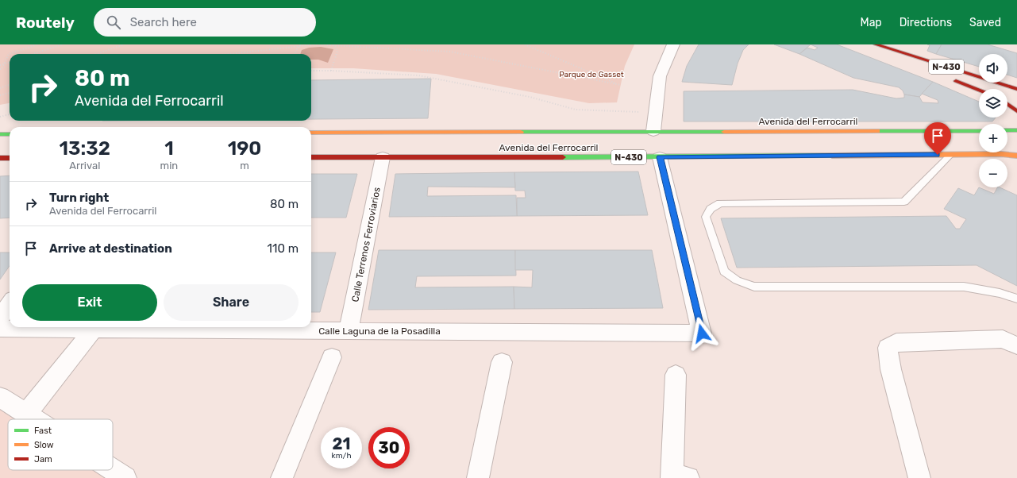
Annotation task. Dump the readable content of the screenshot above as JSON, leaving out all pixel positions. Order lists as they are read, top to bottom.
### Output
{
  "streets": {
    "main road": ["N-430", "Avenida del Ferrocarril"],
    "street": ["Calle Terrenos Ferroviarios", "Calle Laguna de la Posadilla"]
  },
  "crossings": [
    ["Avenida del Ferrocarril", "Calle Terrenos Ferroviarios"],
    ["Avenida del Ferrocarril", "Calle Laguna de la Posadilla"],
    ["Calle Terrenos Ferroviarios", "Calle Laguna de la Posadilla"]
  ],
  "parks": ["Parque de Gasset"],
  "legend": ["Fast", "Slow", "Jam"],
  "page": {
    "header": "Routely",
    "search": "Search here",
    "nav": ["Map", "Directions", "Saved"],
    "map_buttons": ["+", "−"],
    "turn": ["80 m", "Avenida del Ferrocarril"],
    "eta": [
      "13:32",
      "Arrival",
      "1",
      "min",
      "190",
      "m"
    ],
    "list": [
      {
        "name": "Turn right",
        "note": "Avenida del Ferrocarril",
        "value": "80 m"
      },
      {
        "name": "Arrive at destination",
        "value": "110 m"
      }
    ],
    "buttons": ["Exit", "Share"],
    "speed": "21 km/h",
    "limit": "30"
  }
}
